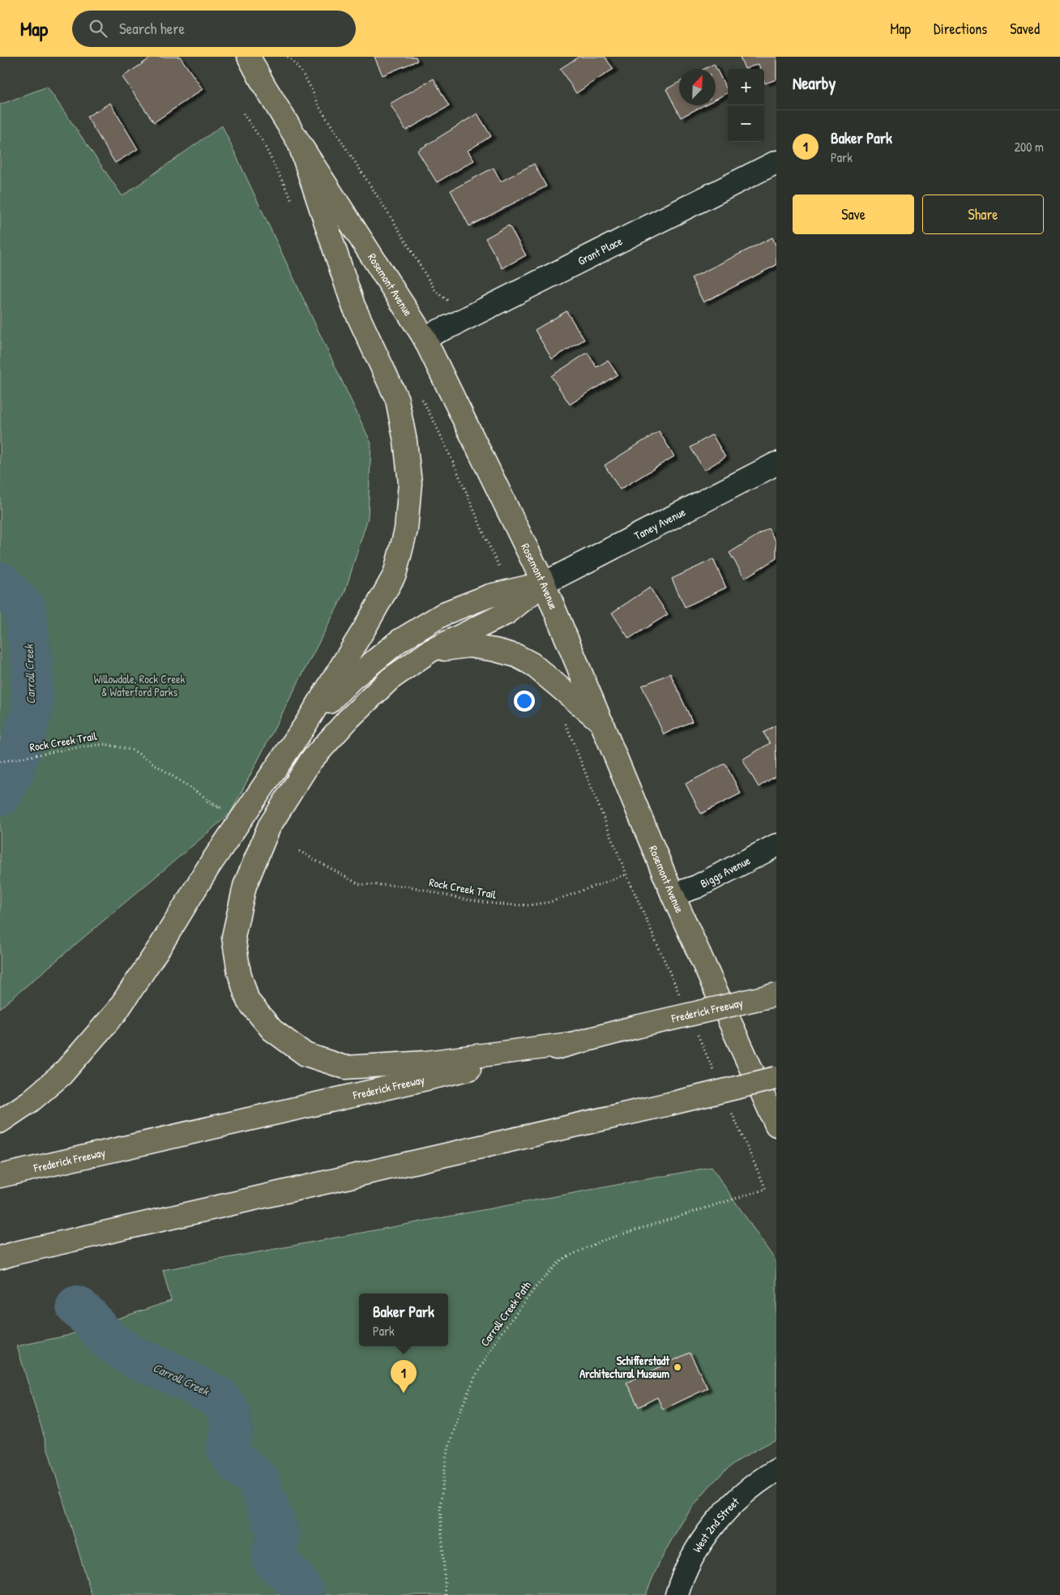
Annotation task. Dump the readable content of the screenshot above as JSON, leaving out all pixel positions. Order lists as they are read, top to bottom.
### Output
{
  "streets": {
    "main road": ["Rosemont Avenue", "Frederick Freeway"],
    "street": [
      "Grant Place",
      "Taney Avenue",
      "Biggs Avenue",
      "West 2nd Street"
    ],
    "path": ["Rock Creek Trail", "Carroll Creek Path"]
  },
  "crossings": [
    ["Grant Place", "Rosemont Avenue"],
    ["Rosemont Avenue", "Taney Avenue"],
    ["Rosemont Avenue", "Biggs Avenue"]
  ],
  "water": ["Carroll Creek"],
  "parks": ["Willowdale, Rock Creek & Waterford Parks"],
  "places": ["Schifferstadt Architectural Museum"],
  "north": "top right",
  "page": {
    "header": "Map",
    "search": "Search here",
    "nav": ["Map", "Directions", "Saved"],
    "heading": "Nearby",
    "map_buttons": ["+", "−"],
    "list": [
      {
        "mark": "1",
        "name": "Baker Park",
        "note": "Park",
        "value": "200 m"
      }
    ],
    "buttons": ["Save", "Share"],
    "popup": ["Baker Park", "Park"],
    "pins": "1"
  }
}
